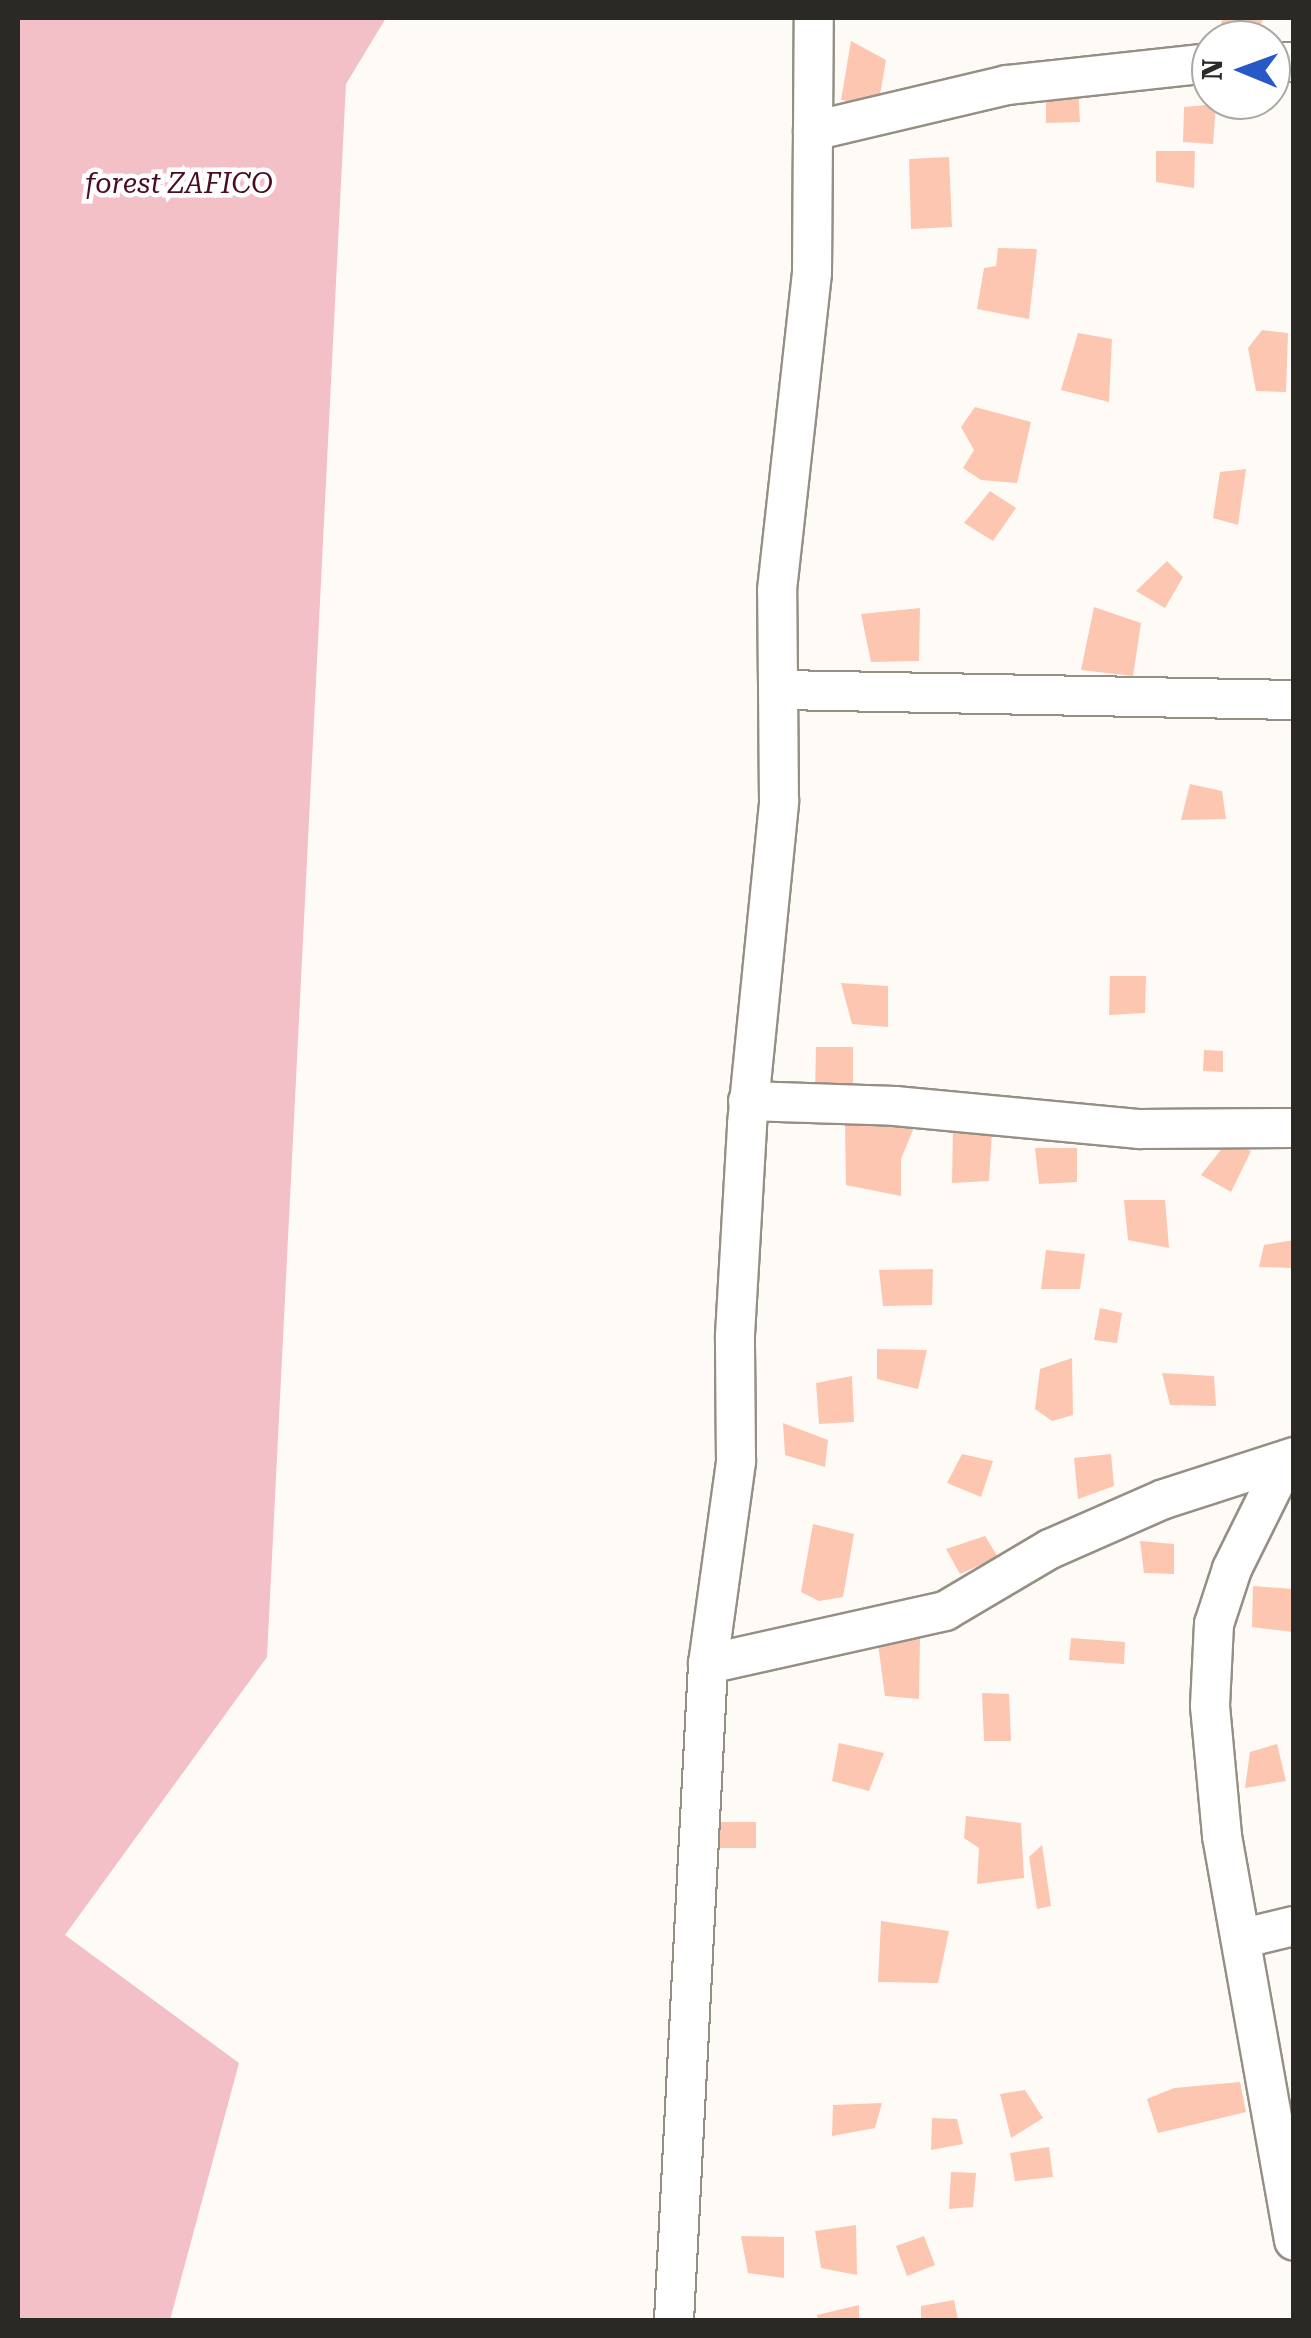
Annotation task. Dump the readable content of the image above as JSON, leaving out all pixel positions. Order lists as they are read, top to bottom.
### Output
{
  "parks": ["forest ZAFICO"],
  "north": "left"
}
